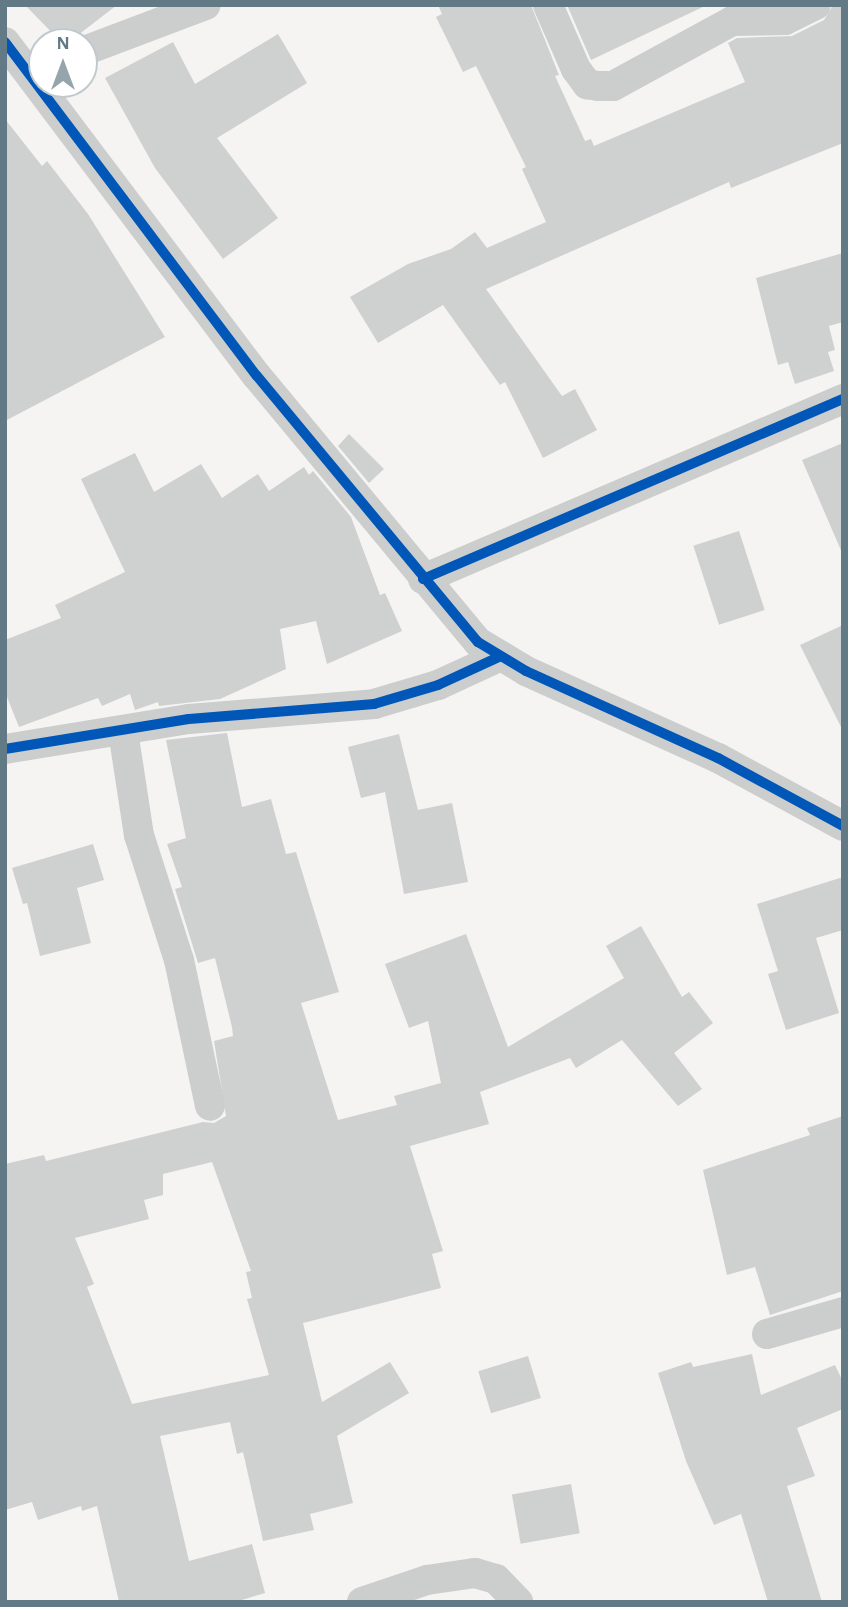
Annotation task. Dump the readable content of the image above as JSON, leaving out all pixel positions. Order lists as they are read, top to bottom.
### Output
{
  "north": "top"
}
